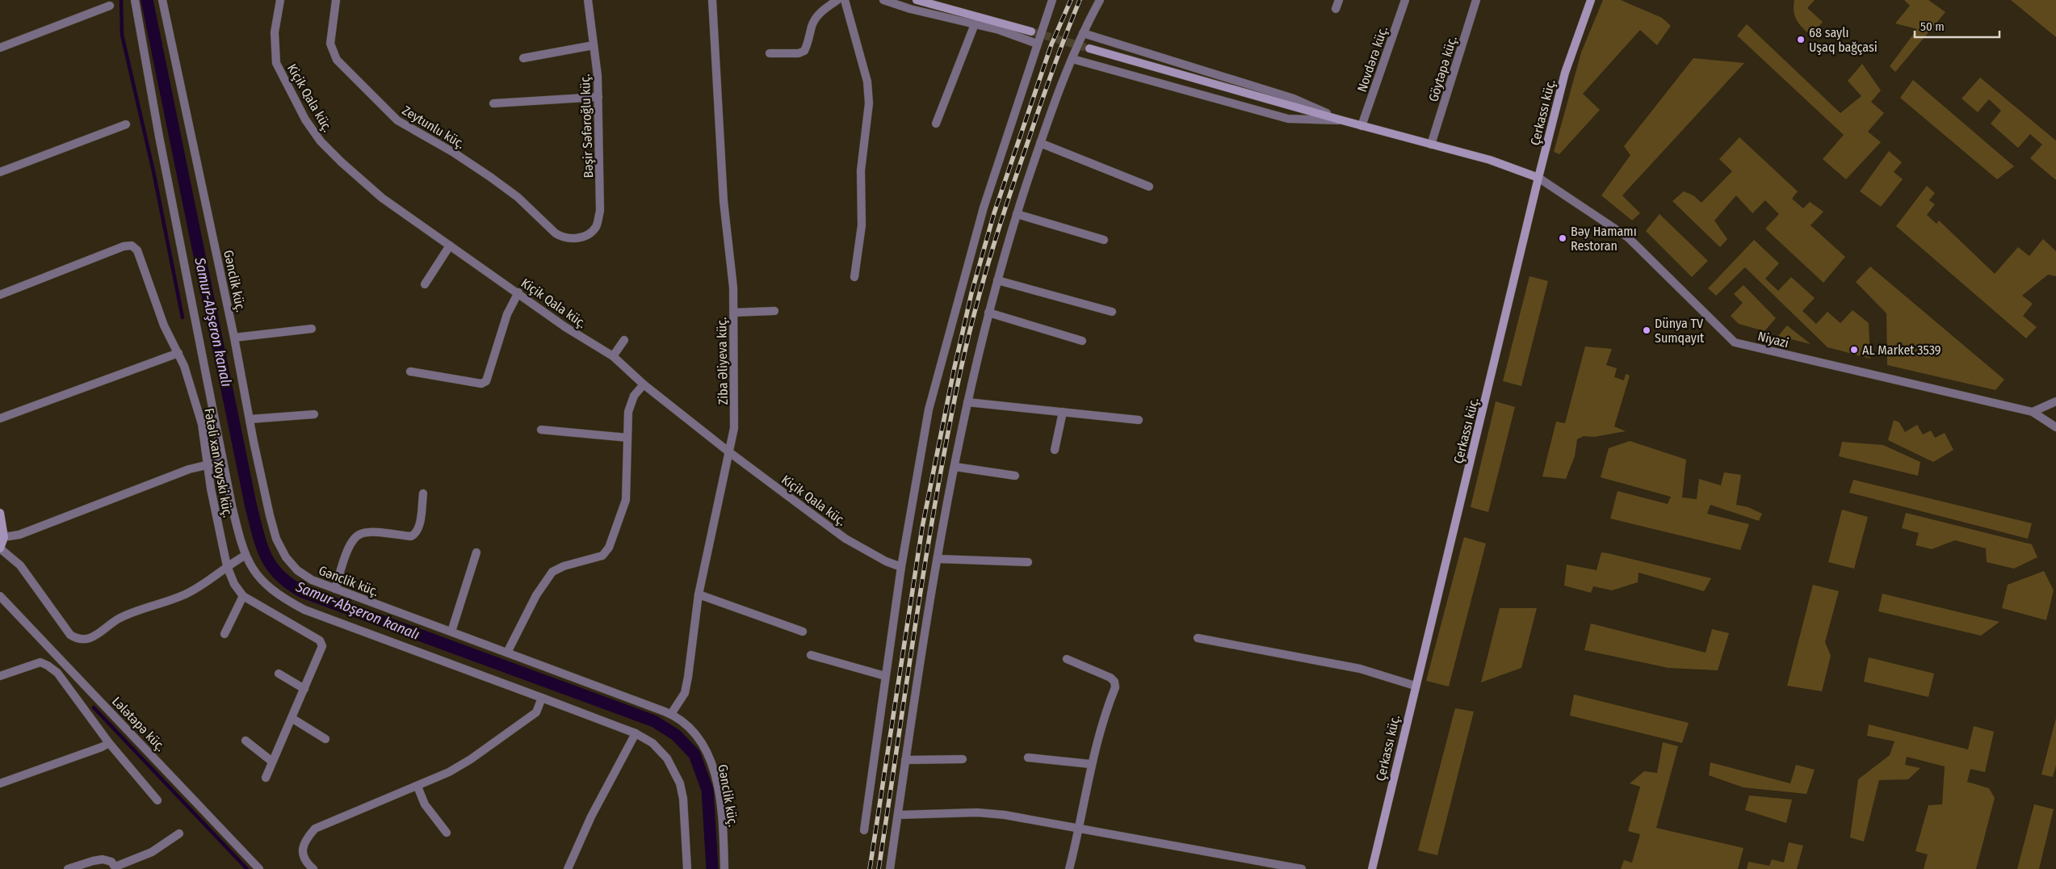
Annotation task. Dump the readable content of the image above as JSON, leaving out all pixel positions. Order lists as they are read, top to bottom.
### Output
{
  "streets": {
    "street": [
      "Novdərə küç.",
      "Göytəpə küç.",
      "Kiçik Qala küç.",
      "Çerkassı küç.",
      "Bəşir Səfəroğlu küç.",
      "Zeytunlu küç.",
      "Gənclik küç.",
      "Niyazi",
      "Ziba Əliyeva küç.",
      "Fətəli xan Xoyski küç.",
      "Lələtəpə küç."
    ]
  },
  "crossings": [
    ["Kiçik Qala küç.", "Ziba Əliyeva küç."],
    ["Çerkassı küç.", "Niyazi"],
    ["Bəşir Səfəroğlu küç.", "Zeytunlu küç."],
    ["Gənclik küç.", "Ziba Əliyeva küç."]
  ],
  "water": ["Samur-Abşeron kanalı"],
  "places": [
    "68 saylı Uşaq bağçasi",
    "Bәy Hamamı Restoran",
    "Dünya TV Sumqayıt",
    "AL Market 3539"
  ],
  "scale_bar": "50 m"
}
